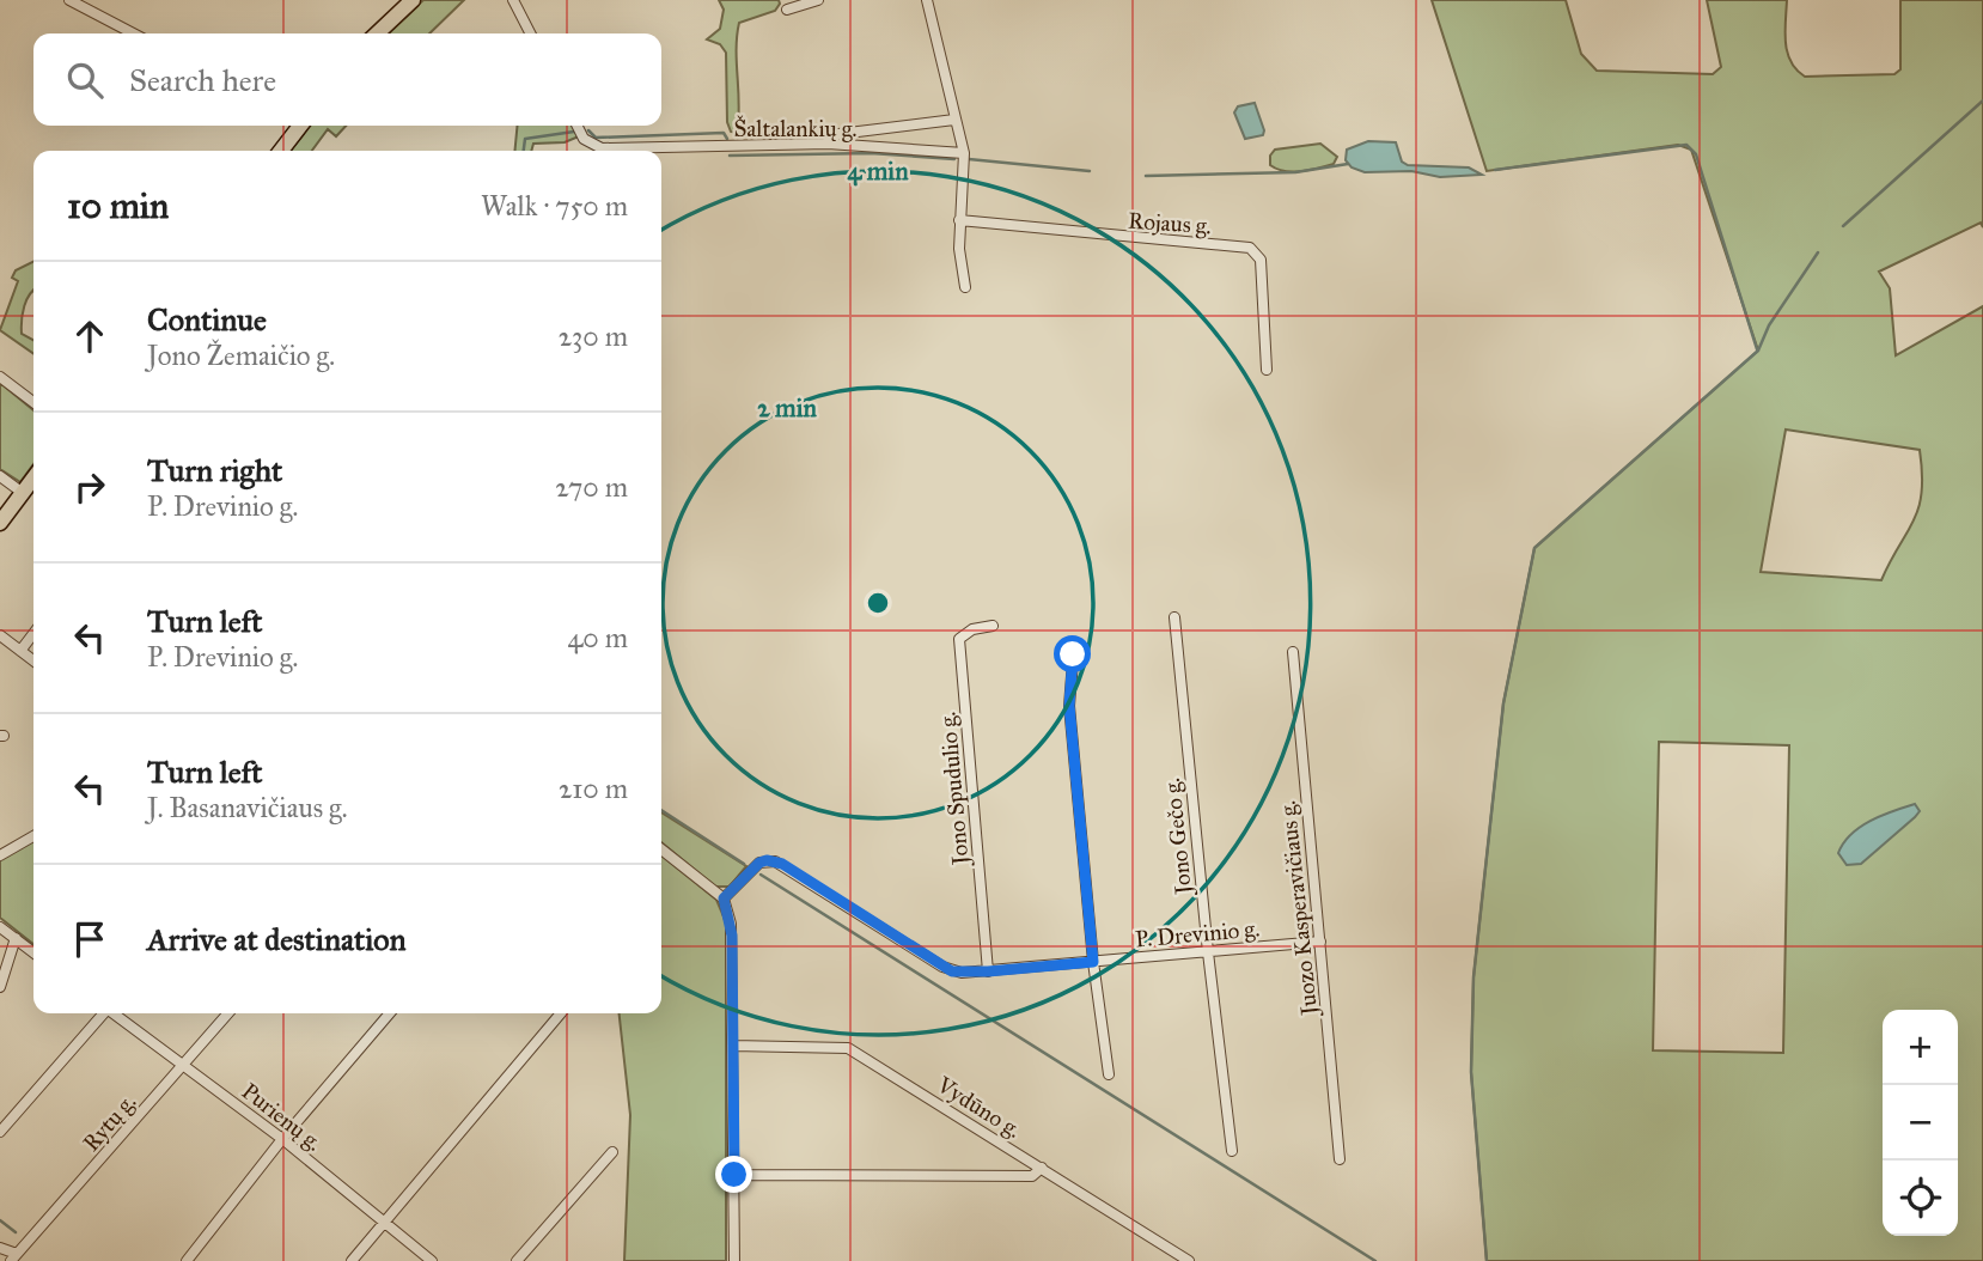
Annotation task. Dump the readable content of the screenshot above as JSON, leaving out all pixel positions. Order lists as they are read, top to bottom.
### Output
{
  "streets": {
    "street": [
      "Šaltalankių g.",
      "Rojaus g.",
      "Jono Spudulio g.",
      "Jono Gečo g.",
      "Juozo Kasperavičiaus g.",
      "P. Drevinio g.",
      "Vydūno g.",
      "Purienų g.",
      "Rytų g."
    ]
  },
  "crossings": [
    ["Jono Spudulio g.", "P. Drevinio g."],
    ["Jono Gečo g.", "P. Drevinio g."],
    ["Juozo Kasperavičiaus g.", "P. Drevinio g."],
    ["Purienų g.", "Rytų g."]
  ],
  "page": {
    "search": "Search here",
    "heading": ["10 min", "Walk · 750 m"],
    "list": [
      ["Continue", "Jono Žemaičio g.", "230 m"],
      ["Turn right", "P. Drevinio g.", "270 m"],
      ["Turn left", "P. Drevinio g.", "40 m"],
      ["Turn left", "J. Basanavičiaus g.", "210 m"],
      "Arrive at destination"
    ],
    "map_buttons": ["+", "−"]
  },
  "rings": ["4 min", "2 min"]
}
